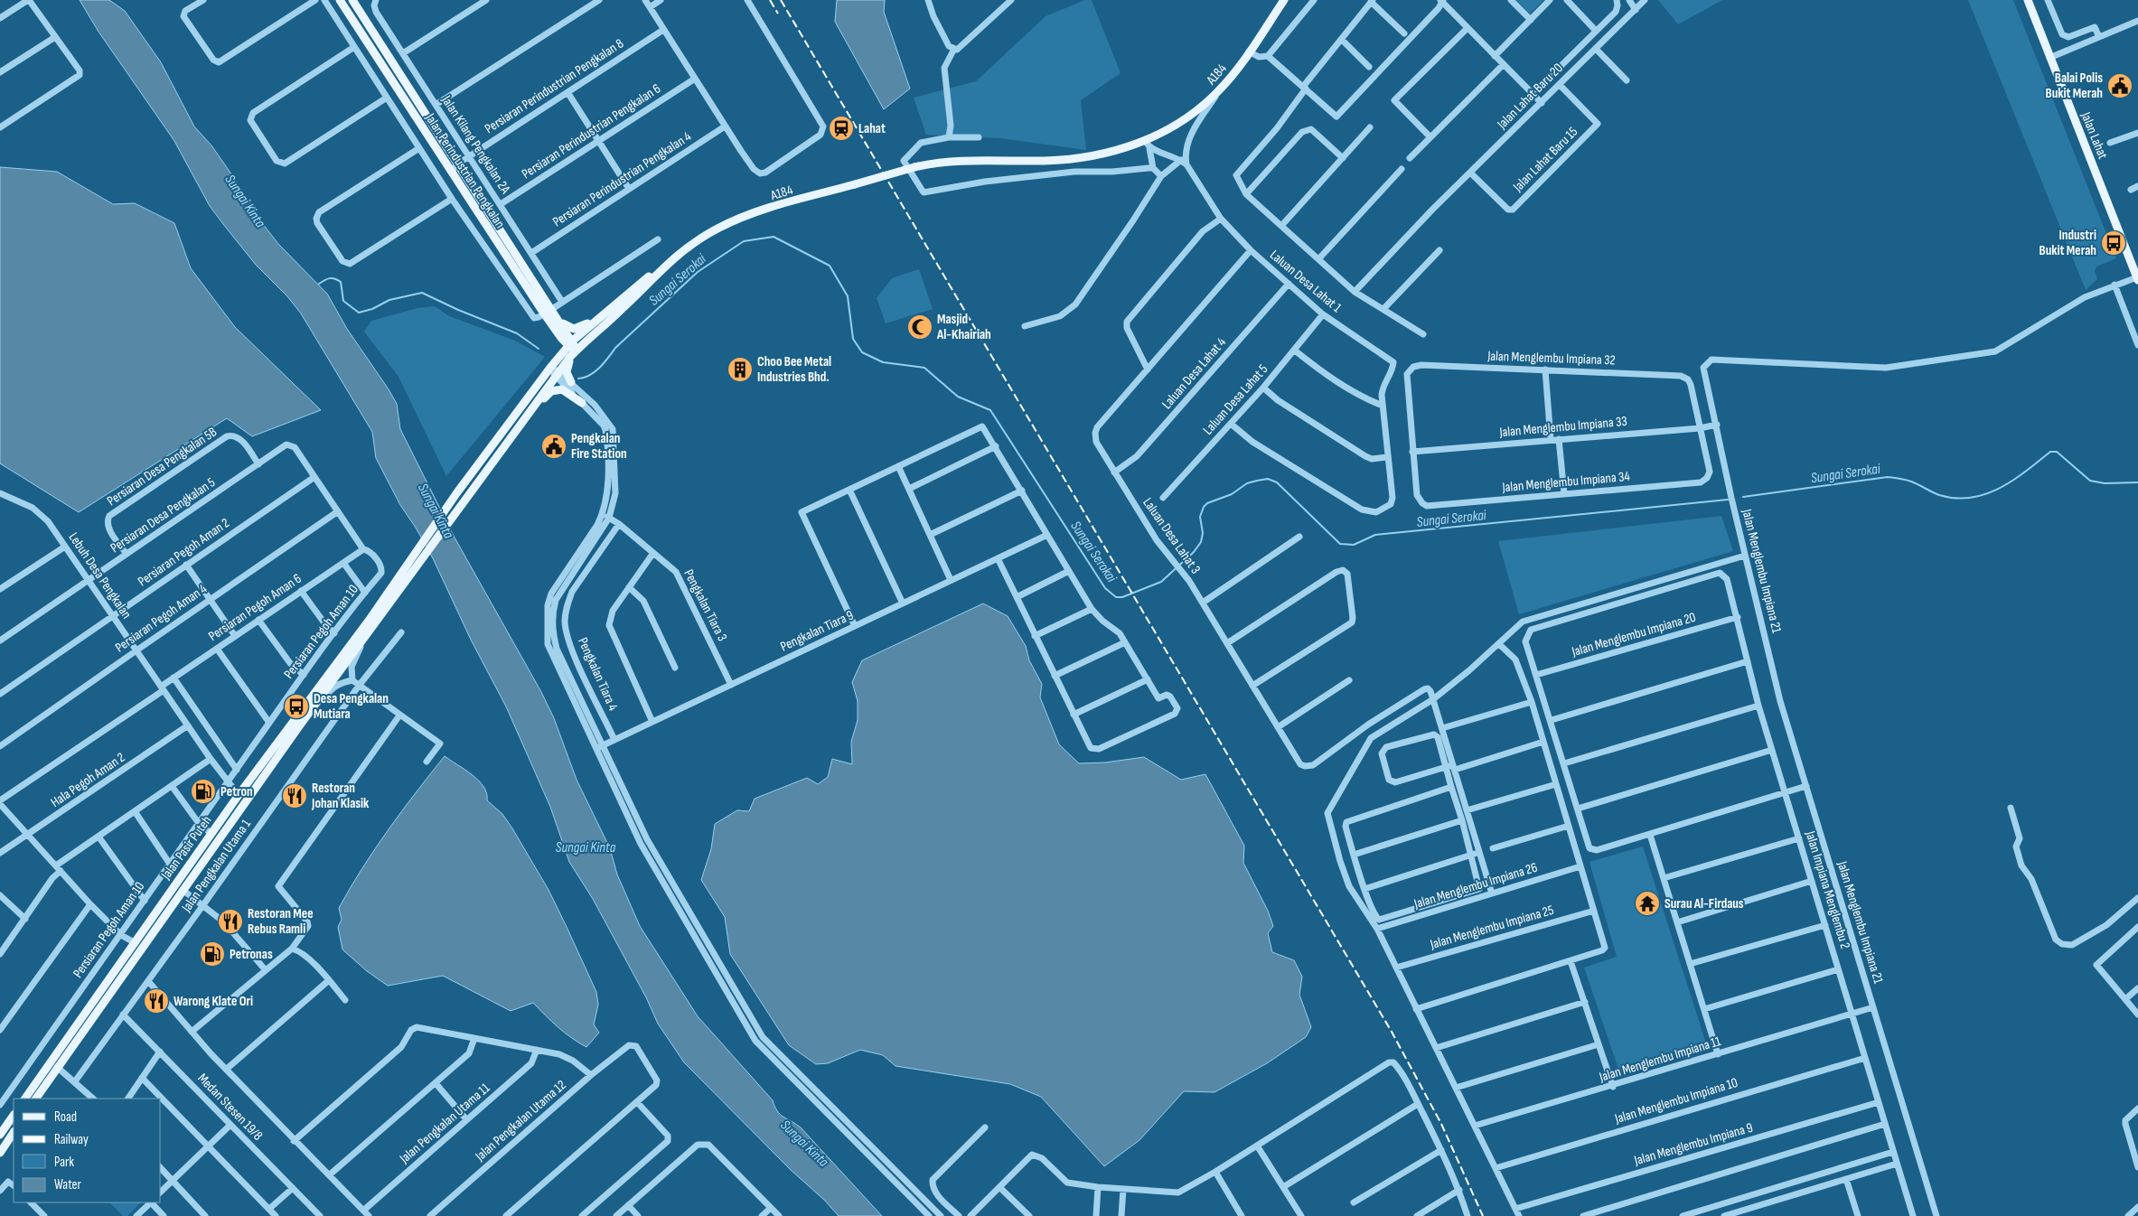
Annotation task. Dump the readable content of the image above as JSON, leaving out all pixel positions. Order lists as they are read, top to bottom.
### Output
{
  "streets": {
    "main road": [
      "A184",
      "Jalan Lahat",
      "Jalan Perindustrian Pengkalan",
      "Jalan Pasir Puteh"
    ],
    "street": [
      "Persiaran Perindustrian Pengkalan 8",
      "Jalan Lahat Baru 20",
      "Persiaran Perindustrian Pengkalan 6",
      "Jalan Kilang Pengkalan 2A",
      "Jalan Lahat Baru 15",
      "Persiaran Perindustrian Pengkalan 4",
      "Laluan Desa Lahat 1",
      "Jalan Menglembu Impiana 32",
      "Laluan Desa Lahat 4",
      "Laluan Desa Lahat 5",
      "Jalan Menglembu Impiana 33",
      "Persiaran Desa Pengkalan 5B",
      "Jalan Menglembu Impiana 34",
      "Persiaran Desa Pengkalan 5",
      "Laluan Desa Lahat 3",
      "Persiaran Pegoh Aman 2",
      "Jalan Menglembu Impiana 21",
      "Lebuh Desa Pengkalan",
      "Pengkalan Tiara 3",
      "Persiaran Pegoh Aman 6",
      "Persiaran Pegoh Aman 4",
      "Pengkalan Tiara 9",
      "Persiaran Pegoh Aman 10",
      "Jalan Menglembu Impiana 20",
      "Pengkalan Tiara 4",
      "Hala Pegoh Aman 2",
      "Jalan Pengkalan Utama 1",
      "Jalan Menglembu Impiana 26",
      "Jalan Impiana Menglembu 2",
      "Jalan Menglembu Impiana 25",
      "Jalan Menglembu Impiana 11",
      "Jalan Menglembu Impiana 10",
      "Medan Stesen 19/8",
      "Jalan Pengkalan Utama 12",
      "Jalan Pengkalan Utama 11",
      "Jalan Menglembu Impiana 9"
    ]
  },
  "crossings": [
    ["Persiaran Perindustrian Pengkalan 8", "Jalan Kilang Pengkalan 2A"],
    ["Persiaran Perindustrian Pengkalan 8", "Jalan Perindustrian Pengkalan"],
    ["Jalan Lahat Baru 20", "Jalan Lahat Baru 15"],
    ["Persiaran Perindustrian Pengkalan 6", "Jalan Kilang Pengkalan 2A"],
    ["Jalan Lahat", "Jalan Menglembu Impiana 21"],
    ["Jalan Kilang Pengkalan 2A", "Persiaran Perindustrian Pengkalan 4"],
    ["Laluan Desa Lahat 1", "Laluan Desa Lahat 4"],
    ["Laluan Desa Lahat 1", "Laluan Desa Lahat 5"],
    ["Laluan Desa Lahat 1", "Laluan Desa Lahat 3"],
    ["Jalan Menglembu Impiana 32", "Jalan Menglembu Impiana 33"],
    ["Jalan Menglembu Impiana 32", "Jalan Menglembu Impiana 34"],
    ["Laluan Desa Lahat 4", "Laluan Desa Lahat 3"],
    ["Jalan Menglembu Impiana 33", "Jalan Menglembu Impiana 34"],
    ["Jalan Menglembu Impiana 33", "Jalan Menglembu Impiana 21"],
    ["Persiaran Desa Pengkalan 5B", "Persiaran Desa Pengkalan 5"],
    ["Persiaran Desa Pengkalan 5", "Persiaran Pegoh Aman 2"],
    ["Persiaran Desa Pengkalan 5", "Lebuh Desa Pengkalan"],
    ["Persiaran Pegoh Aman 2", "Lebuh Desa Pengkalan"],
    ["Jalan Menglembu Impiana 21", "Jalan Menglembu Impiana 11"],
    ["Lebuh Desa Pengkalan", "Persiaran Pegoh Aman 6"],
    ["Lebuh Desa Pengkalan", "Persiaran Pegoh Aman 4"],
    ["Lebuh Desa Pengkalan", "Persiaran Pegoh Aman 10"],
    ["Lebuh Desa Pengkalan", "Hala Pegoh Aman 2"],
    ["Lebuh Desa Pengkalan", "Jalan Pasir Puteh"],
    ["Pengkalan Tiara 3", "Pengkalan Tiara 9"],
    ["Pengkalan Tiara 3", "Pengkalan Tiara 4"],
    ["Persiaran Pegoh Aman 6", "Persiaran Pegoh Aman 10"],
    ["Pengkalan Tiara 9", "Pengkalan Tiara 4"],
    ["Jalan Menglembu Impiana 20", "Jalan Impiana Menglembu 2"],
    ["Jalan Pengkalan Utama 1", "Medan Stesen 19/8"],
    ["Jalan Impiana Menglembu 2", "Jalan Menglembu Impiana 11"],
    ["Jalan Impiana Menglembu 2", "Jalan Menglembu Impiana 10"],
    ["Jalan Impiana Menglembu 2", "Jalan Menglembu Impiana 9"]
  ],
  "water": ["Sungai Kinta", "Sungai Serokai"],
  "places": {
    "public building": ["Balai Polis Bukit Merah", "Pengkalan Fire Station"],
    "station": ["Lahat"],
    "bus stop": ["Industri Bukit Merah", "Desa Pengkalan Mutiara"],
    "mosque": ["Masjid Al-Khairiah"],
    "building": ["Choo Bee Metal Industries Bhd."],
    "fuel station": ["Petron", "Petronas"],
    "restaurant": ["Restoran Johan Klasik", "Restoran Mee Rebus Ramli", "Warong Klate Ori"],
    "temple": ["Surau Al-Firdaus"]
  },
  "legend": [
    "Road",
    "Railway",
    "Park",
    "Water"
  ]
}
